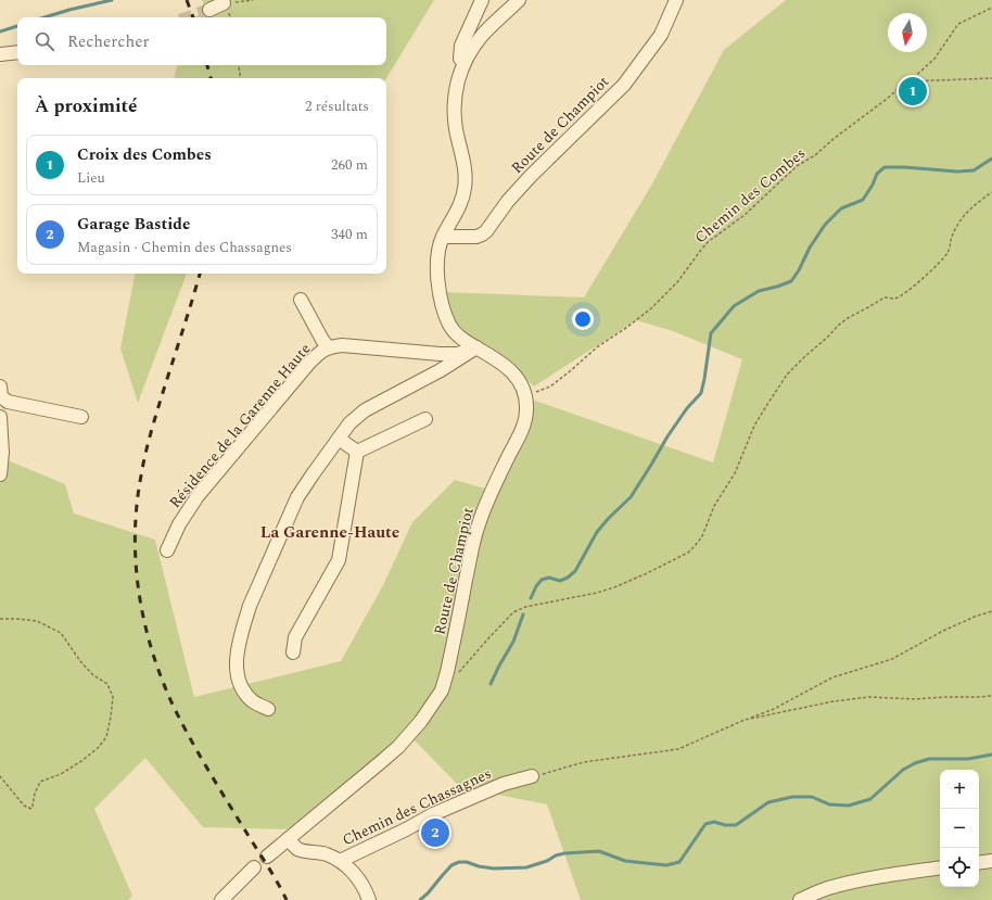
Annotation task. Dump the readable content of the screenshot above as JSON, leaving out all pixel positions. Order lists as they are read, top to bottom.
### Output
{
  "streets": {
    "street": ["Route de Champiot", "Résidence de la Garenne Haute", "Chemin des Chassagnes"],
    "path": ["Chemin des Combes"]
  },
  "crossings": [
    ["Route de Champiot", "Chemin des Combes"],
    ["Route de Champiot", "Résidence de la Garenne Haute"]
  ],
  "districts": ["La Garenne-Haute"],
  "north": "bottom",
  "page": {
    "search": "Rechercher",
    "pins": ["1", "2"],
    "heading": ["À proximité", "2 résultats"],
    "list": [
      {
        "mark": "1",
        "name": "Croix des Combes",
        "note": "Lieu",
        "value": "260 m"
      },
      {
        "mark": "2",
        "name": "Garage Bastide",
        "note": "Magasin · Chemin des Chassagnes",
        "value": "340 m"
      }
    ],
    "map_buttons": ["+", "−"]
  }
}
